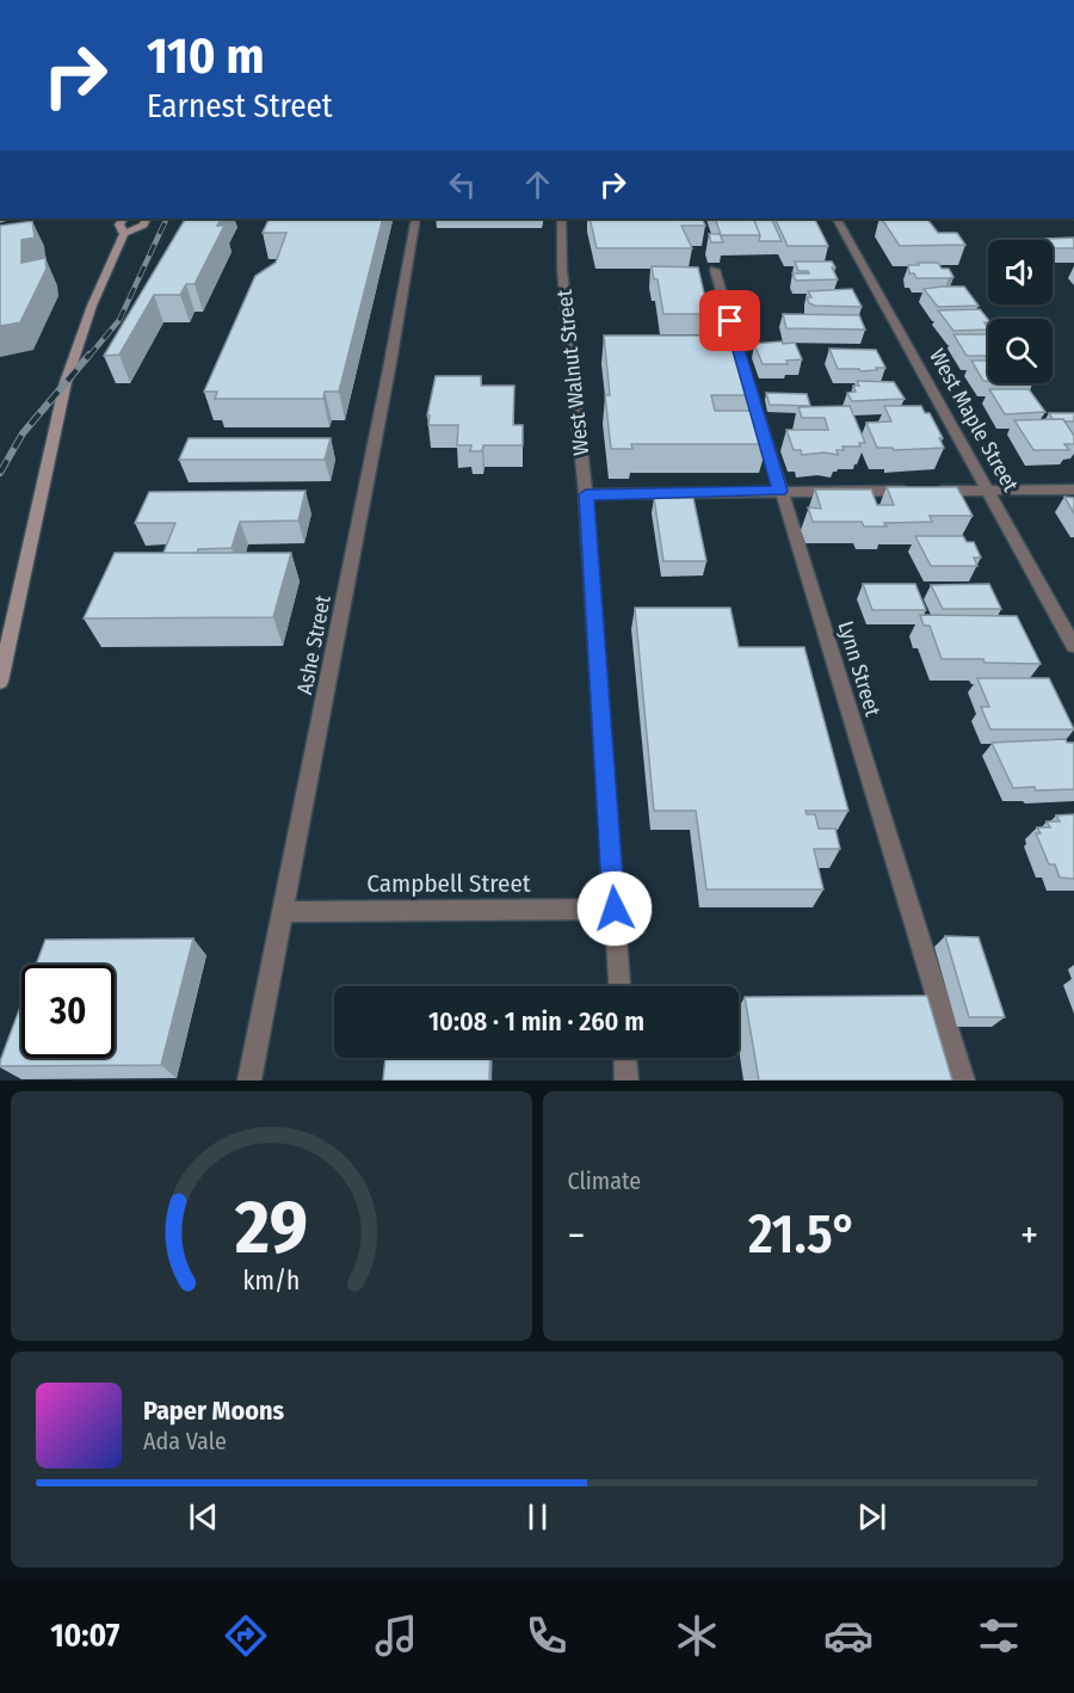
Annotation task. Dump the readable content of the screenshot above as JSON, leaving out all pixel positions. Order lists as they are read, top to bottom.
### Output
{
  "streets": {
    "street": [
      "West Walnut Street",
      "West Maple Street",
      "Ashe Street",
      "Lynn Street",
      "Campbell Street"
    ]
  },
  "crossings": [
    ["West Walnut Street", "Campbell Street"],
    ["Ashe Street", "Campbell Street"]
  ],
  "page": {
    "turn": ["110 m", "Earnest Street"],
    "limit": "30",
    "trip": "10:08 · 1 min · 260 m",
    "tile": "Climate",
    "heat": ["−", "21.5°", "+"],
    "song": ["Paper Moons", "Ada Vale"],
    "tabs": "10:07",
    "gauge": ["29", "km/h"]
  }
}
